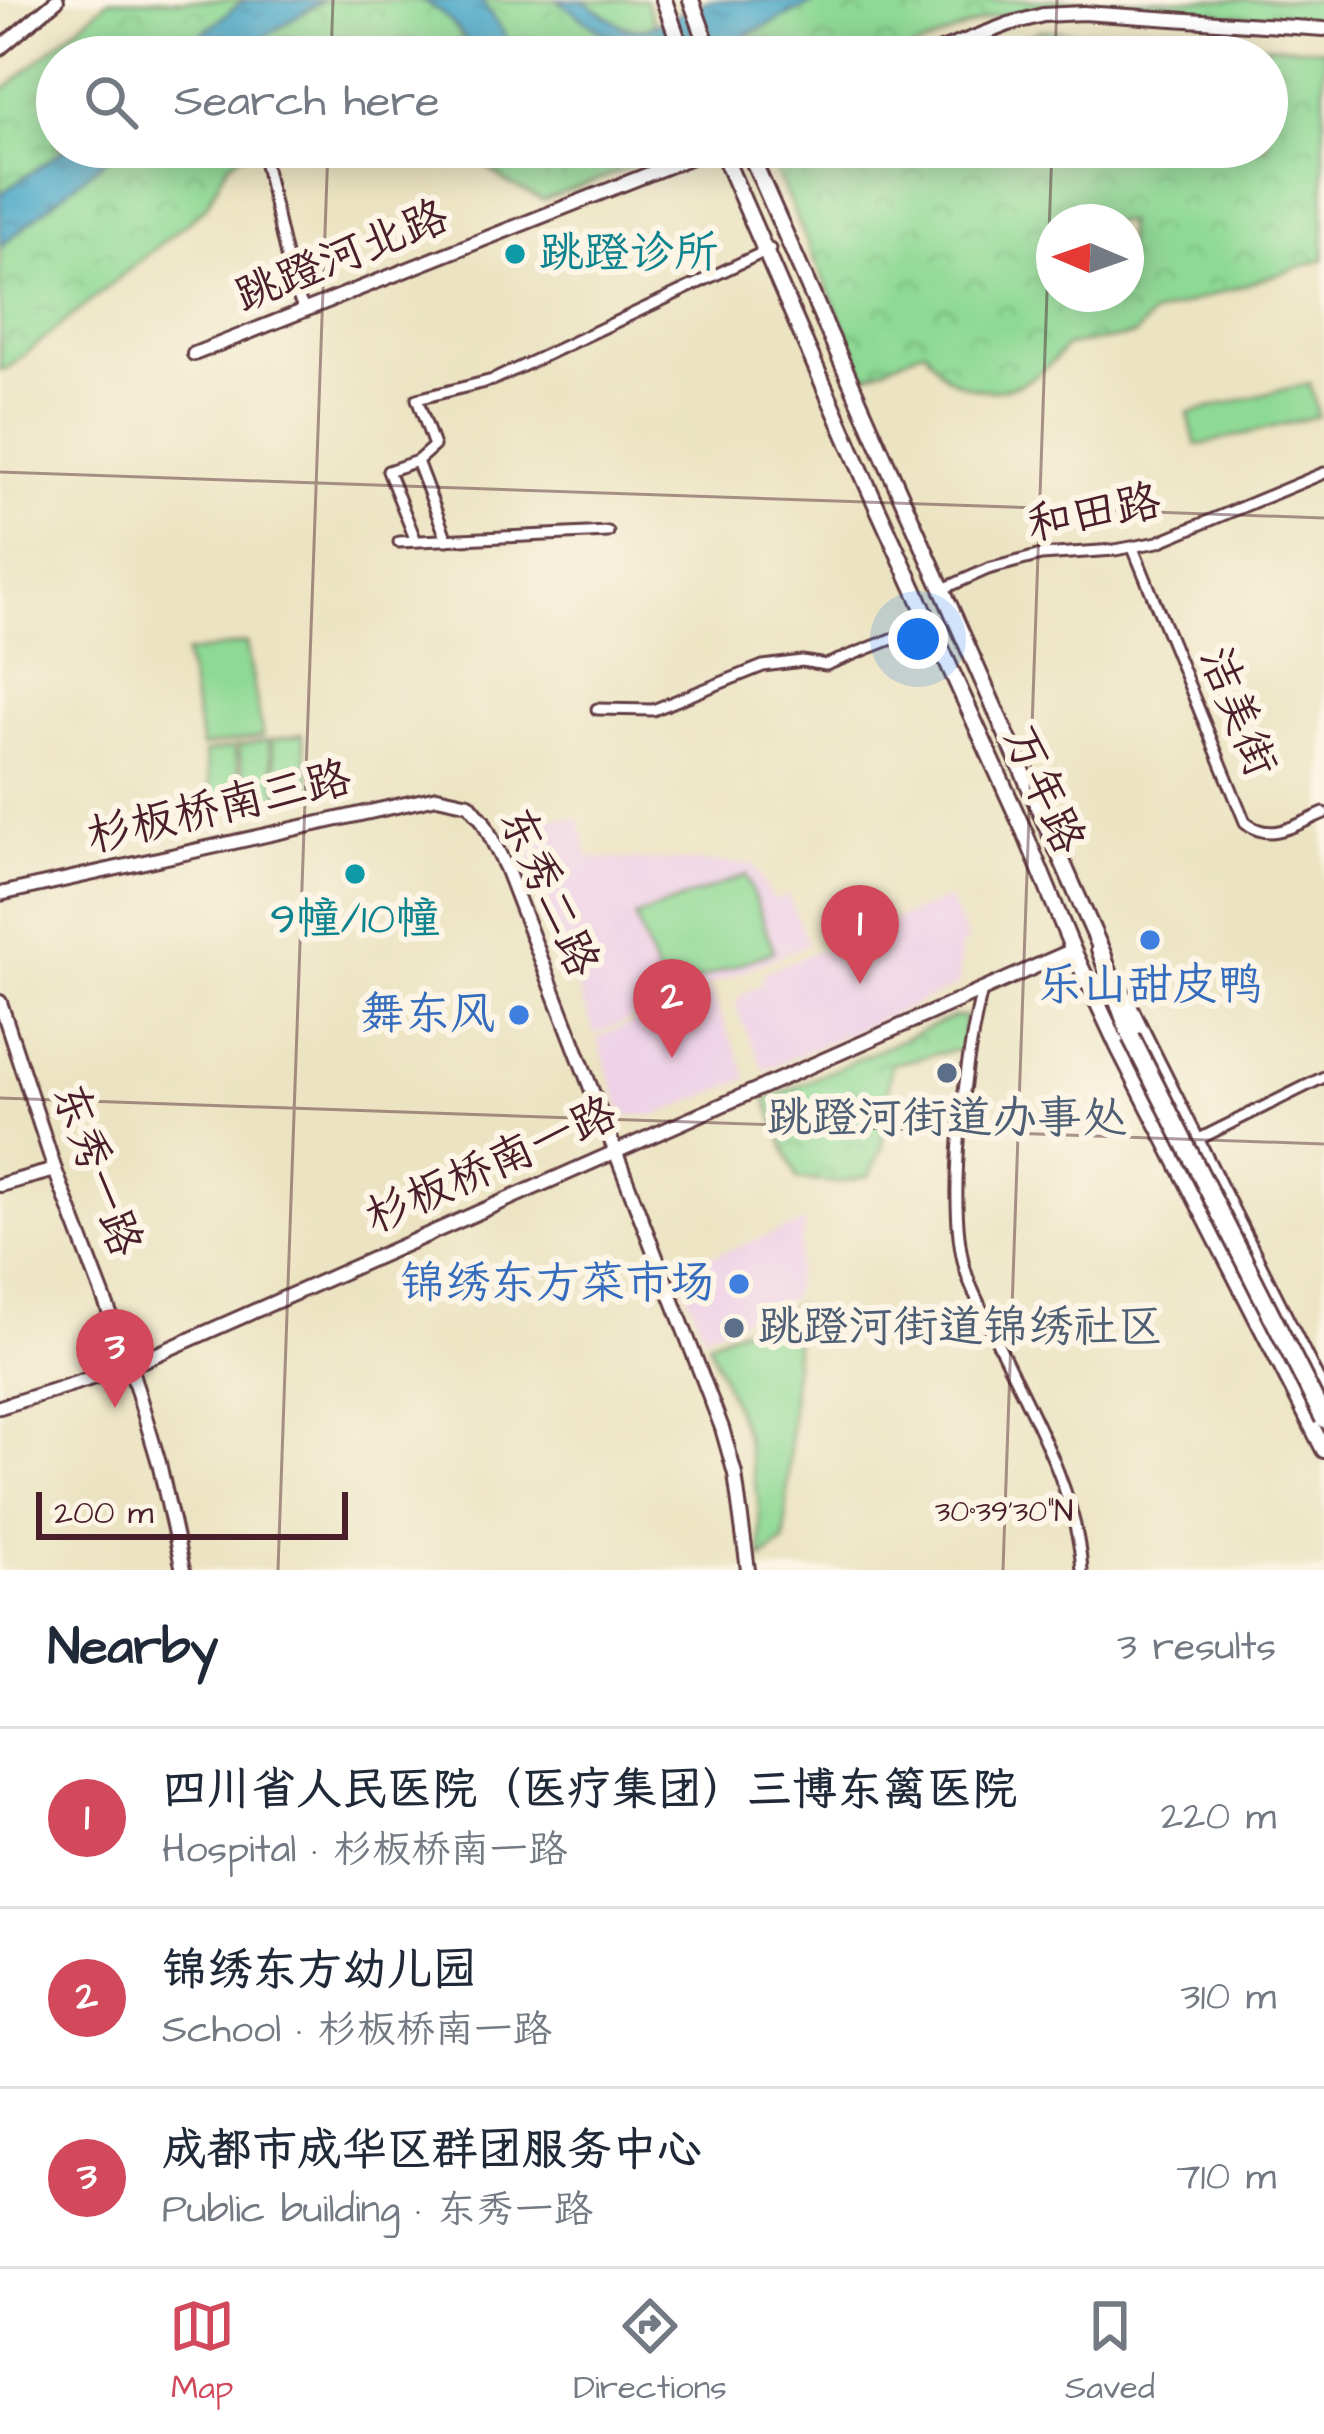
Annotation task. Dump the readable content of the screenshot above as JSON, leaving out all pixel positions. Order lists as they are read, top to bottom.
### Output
{
  "streets": {
    "main road": ["万年路"],
    "street": [
      "跳蹬河北路",
      "和田路",
      "洁美街",
      "杉板桥南三路",
      "东秀二路",
      "杉板桥南一路",
      "东秀一路"
    ]
  },
  "crossings": [
    ["和田路", "洁美街"],
    ["和田路", "万年路"],
    ["万年路", "杉板桥南一路"],
    ["杉板桥南三路", "东秀二路"],
    ["东秀二路", "杉板桥南一路"],
    ["杉板桥南一路", "东秀一路"]
  ],
  "places": [
    "跳蹬诊所",
    "9幢/10幢",
    "乐山甜皮鸭",
    "舞东风",
    "跳蹬河街道办事处",
    "锦绣东方菜市场",
    "跳蹬河街道锦绣社区"
  ],
  "scale_bar": "200 m",
  "north": "left",
  "page": {
    "search": "Search here",
    "pins": ["1", "2", "3"],
    "scale": "200 m",
    "heading": ["Nearby", "3 results"],
    "list": [
      {
        "mark": "1",
        "name": "四川省人民医院（医疗集团）三博东篱医院",
        "note": "Hospital · 杉板桥南一路",
        "value": "220 m"
      },
      {
        "mark": "2",
        "name": "锦绣东方幼儿园",
        "note": "School · 杉板桥南一路",
        "value": "310 m"
      },
      {
        "mark": "3",
        "name": "成都市成华区群团服务中心",
        "note": "Public building · 东秀一路",
        "value": "710 m"
      }
    ],
    "nav": ["Map", "Directions", "Saved"]
  },
  "coordinates": ["30°39'30\"N"]
}
